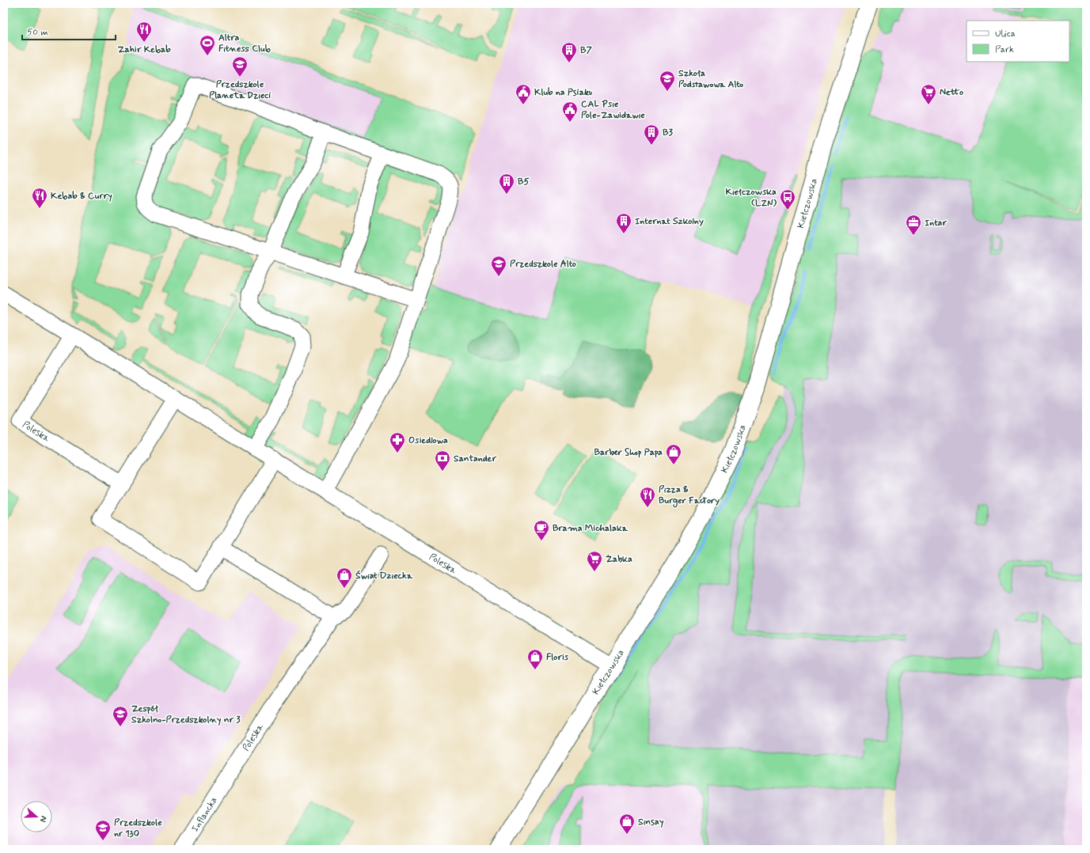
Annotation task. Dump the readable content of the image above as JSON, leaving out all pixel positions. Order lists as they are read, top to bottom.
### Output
{
  "streets": {
    "street": ["Kiełczowska", "Poleska", "Inflancka"]
  },
  "crossings": [
    ["Kiełczowska", "Poleska"],
    ["Poleska", "Inflancka"]
  ],
  "places": {
    "restaurant": ["Zahir Kebab", "Kebab & Curry", "Pizza & Burger Factory"],
    "sports": ["Altra Fitness Club"],
    "building": [
      "B7",
      "B3",
      "B5",
      "Internat Szkolny"
    ],
    "school or university": [
      "Przedszkole Planeta Dzieci",
      "Szkoła Podstawowa Alto",
      "Przedszkole Alto",
      "Zespół Szkolno-Przedszkolny nr 3",
      "Przedszkole nr 130"
    ],
    "public building": ["Klub na Psiaku", "CAL Psie Pole-Zawidawie"],
    "supermarket": ["Netto", "Żabka"],
    "bus stop": ["Kiełczowska (LZN)"],
    "office": ["Intar"],
    "pharmacy": ["Osiedlowa"],
    "shop": [
      "Barber Shop Papa",
      "Świat Dziecka",
      "Floris",
      "Sinsay"
    ],
    "bank": ["Santander"],
    "cafe": ["Brama Michalaka"]
  },
  "legend": ["Ulica", "Park"],
  "scale_bar": "50 m",
  "north": "right"
}
